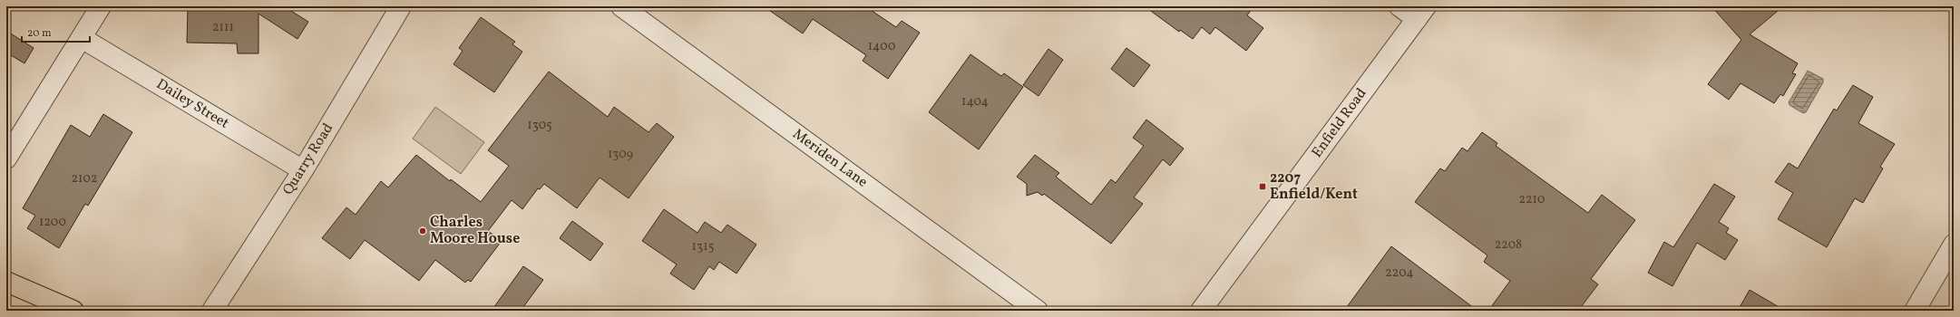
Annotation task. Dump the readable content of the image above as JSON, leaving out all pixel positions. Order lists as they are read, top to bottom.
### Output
{
  "streets": {
    "street": [
      "Dailey Street",
      "Enfield Road",
      "Meriden Lane",
      "Quarry Road"
    ]
  },
  "crossings": [
    ["Dailey Street", "Quarry Road"]
  ],
  "places": {
    "transit": ["2207 Enfield/Kent"],
    "other": ["Charles Moore House"]
  },
  "house_numbers": [
    "2111",
    "1400",
    "1404",
    "1305",
    "1309",
    "2102",
    "2210",
    "1200",
    "2208",
    "1315",
    "2204"
  ],
  "scale_bar": "20 m"
}
